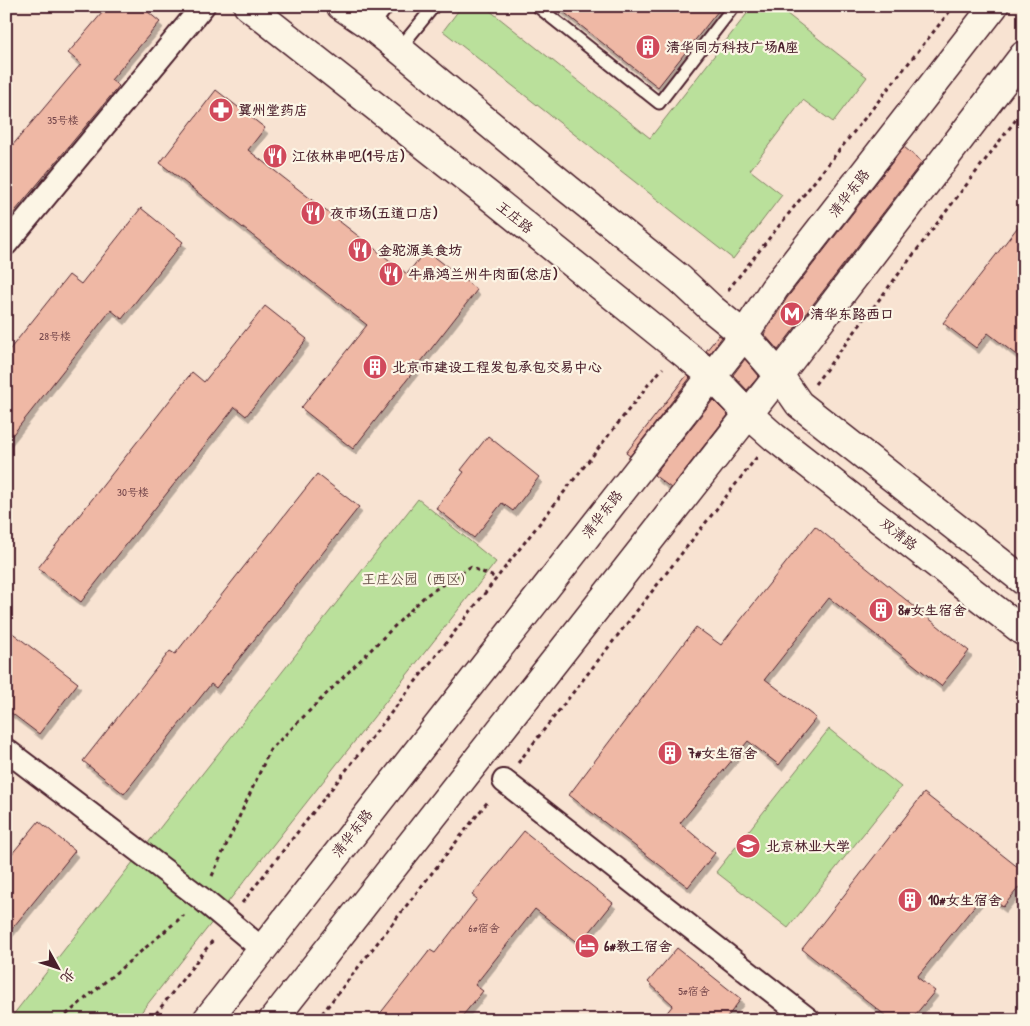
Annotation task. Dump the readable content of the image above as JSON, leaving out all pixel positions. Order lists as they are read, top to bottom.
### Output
{
  "streets": {
    "main road": ["清华东路", "王庄路", "双清路"]
  },
  "crossings": [
    ["清华东路", "王庄路"],
    ["王庄路", "双清路"]
  ],
  "parks": ["王庄公园（西区）"],
  "places": {
    "building": [
      "清华同方科技广场A座",
      "北京市建设工程发包承包交易中心",
      "8#女生宿舍",
      "7#女生宿舍",
      "10#女生宿舍"
    ],
    "pharmacy": ["冀州堂药店"],
    "restaurant": [
      "江依林串吧(1号店)",
      "夜市场(五道口店)",
      "金驼源美食坊",
      "牛鼎鸿兰州牛肉面(总店)"
    ],
    "metro station": ["清华东路西口"],
    "school or university": ["北京林业大学"],
    "hotel": ["6#教工宿舍"]
  },
  "house_numbers": [
    "35号楼",
    "28号楼",
    "30号楼",
    "6#宿舍",
    "5#宿舍"
  ],
  "north": "bottom right"
}
